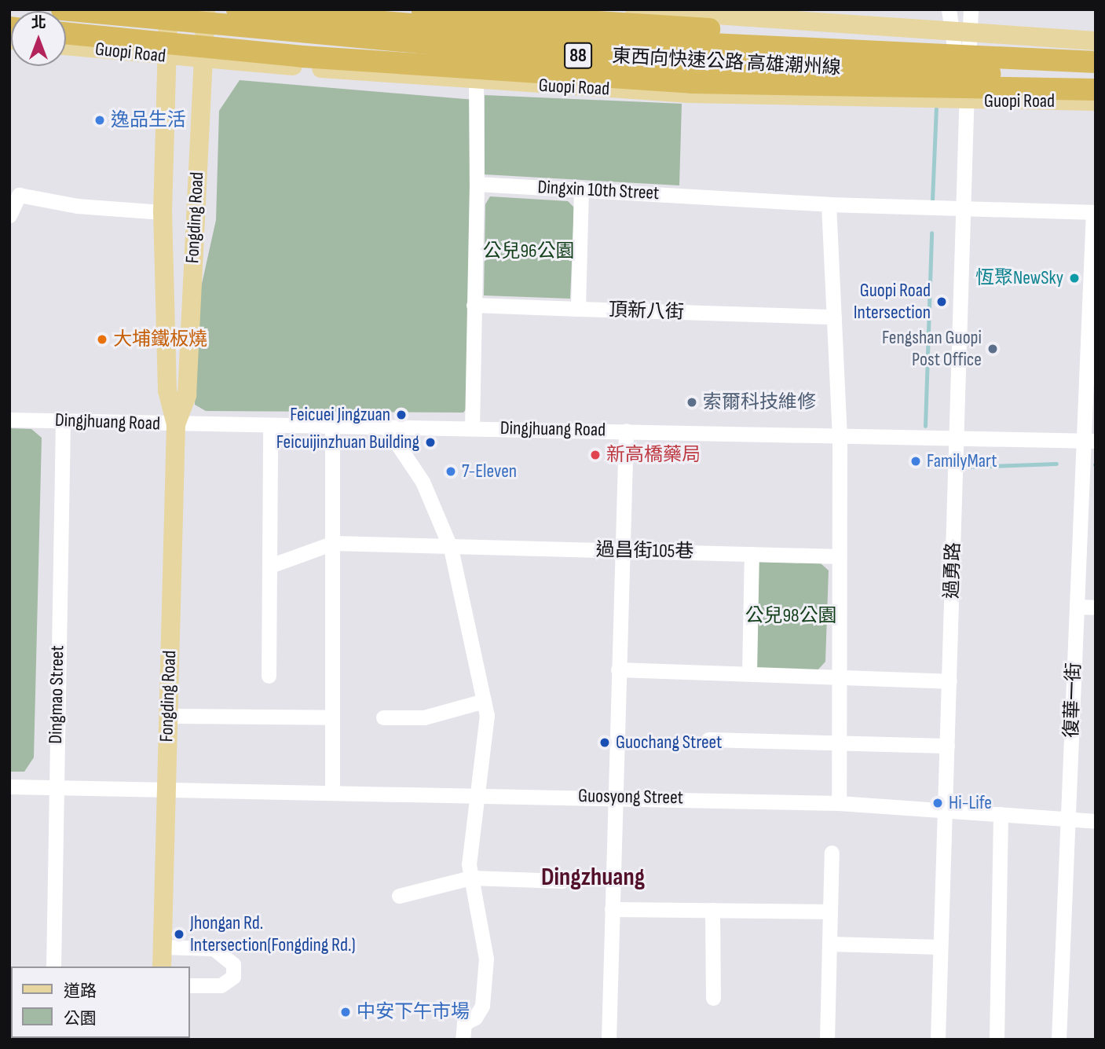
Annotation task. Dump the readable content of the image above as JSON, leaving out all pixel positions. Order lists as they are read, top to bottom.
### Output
{
  "streets": {
    "highway": ["88", "東西向快速公路 高雄潮州線"],
    "main road": ["Guopi Road", "Fongding Road"],
    "street": [
      "Dingxin 10th Street",
      "頂新八街",
      "Dingjhuang Road",
      "過昌街105巷",
      "過勇路",
      "Dingmao Street",
      "復華一街",
      "Guosyong Street"
    ]
  },
  "crossings": [
    ["Guopi Road", "Fongding Road"],
    ["Guopi Road", "過勇路"],
    ["Dingxin 10th Street", "過勇路"],
    ["Dingxin 10th Street", "復華一街"],
    ["Fongding Road", "Dingjhuang Road"],
    ["Fongding Road", "Guosyong Street"],
    ["Dingjhuang Road", "過勇路"],
    ["Dingjhuang Road", "Dingmao Street"],
    ["Dingjhuang Road", "復華一街"],
    ["過勇路", "Guosyong Street"],
    ["Dingmao Street", "Guosyong Street"],
    ["復華一街", "Guosyong Street"]
  ],
  "districts": ["Dingzhuang"],
  "parks": ["公兒96公園", "公兒98公園"],
  "places": [
    "逸品生活",
    "恆聚NewSky",
    "Guopi Road Intersection",
    "大埔鐵板燒",
    "Fengshan Guopi Post Office",
    "索爾科技維修",
    "Feicuei Jingzuan",
    "Feicuijinzhuan Building",
    "新高橋藥局",
    "FamilyMart",
    "7-Eleven",
    "Guochang Street",
    "Hi-Life",
    "Jhongan Rd. Intersection(Fongding Rd.)",
    "中安下午市場"
  ],
  "legend": ["道路", "公園"],
  "north": "top"
}
